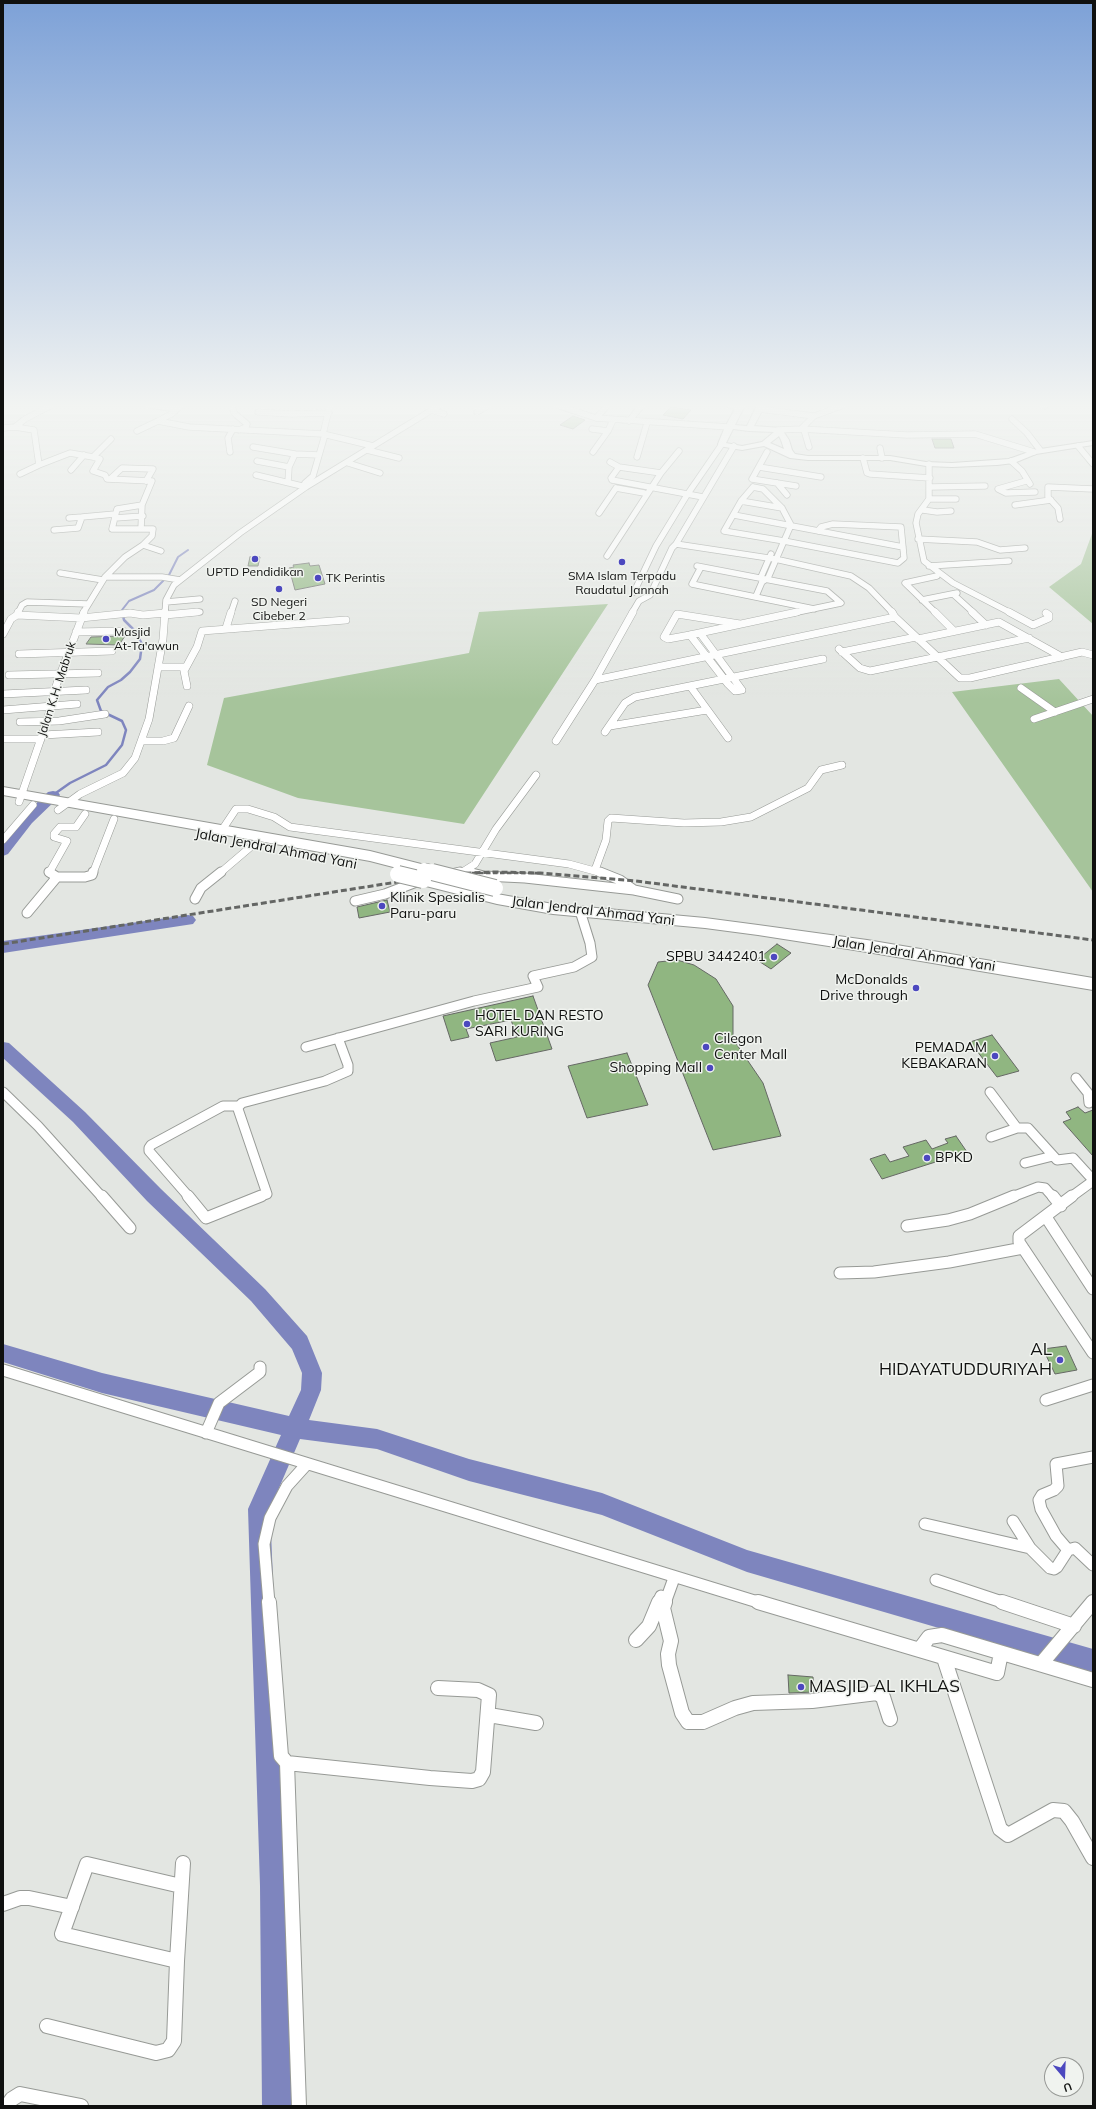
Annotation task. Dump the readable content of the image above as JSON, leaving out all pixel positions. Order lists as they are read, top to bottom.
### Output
{
  "streets": {
    "highway": ["Jalan Jendral Ahmad Yani"],
    "street": ["Jalan K.H. Mabruk"]
  },
  "crossings": [
    ["Jalan K.H. Mabruk", "Jalan Jendral Ahmad Yani"]
  ],
  "places": [
    "UPTD Pendidikan",
    "SMA Islam Terpadu Raudatul Jannah",
    "TK Perintis",
    "SD Negeri Cibeber 2",
    "Masjid At-Ta'awun",
    "Klinik Spesialis Paru-paru",
    "SPBU 3442401",
    "McDonalds Drive through",
    "HOTEL DAN RESTO SARI KURING",
    "Cilegon Center Mall",
    "PEMADAM KEBAKARAN",
    "Shopping Mall",
    "BPKD",
    "AL HIDAYATUDDURIYAH",
    "MASJID AL IKHLAS"
  ],
  "north": "bottom"
}
